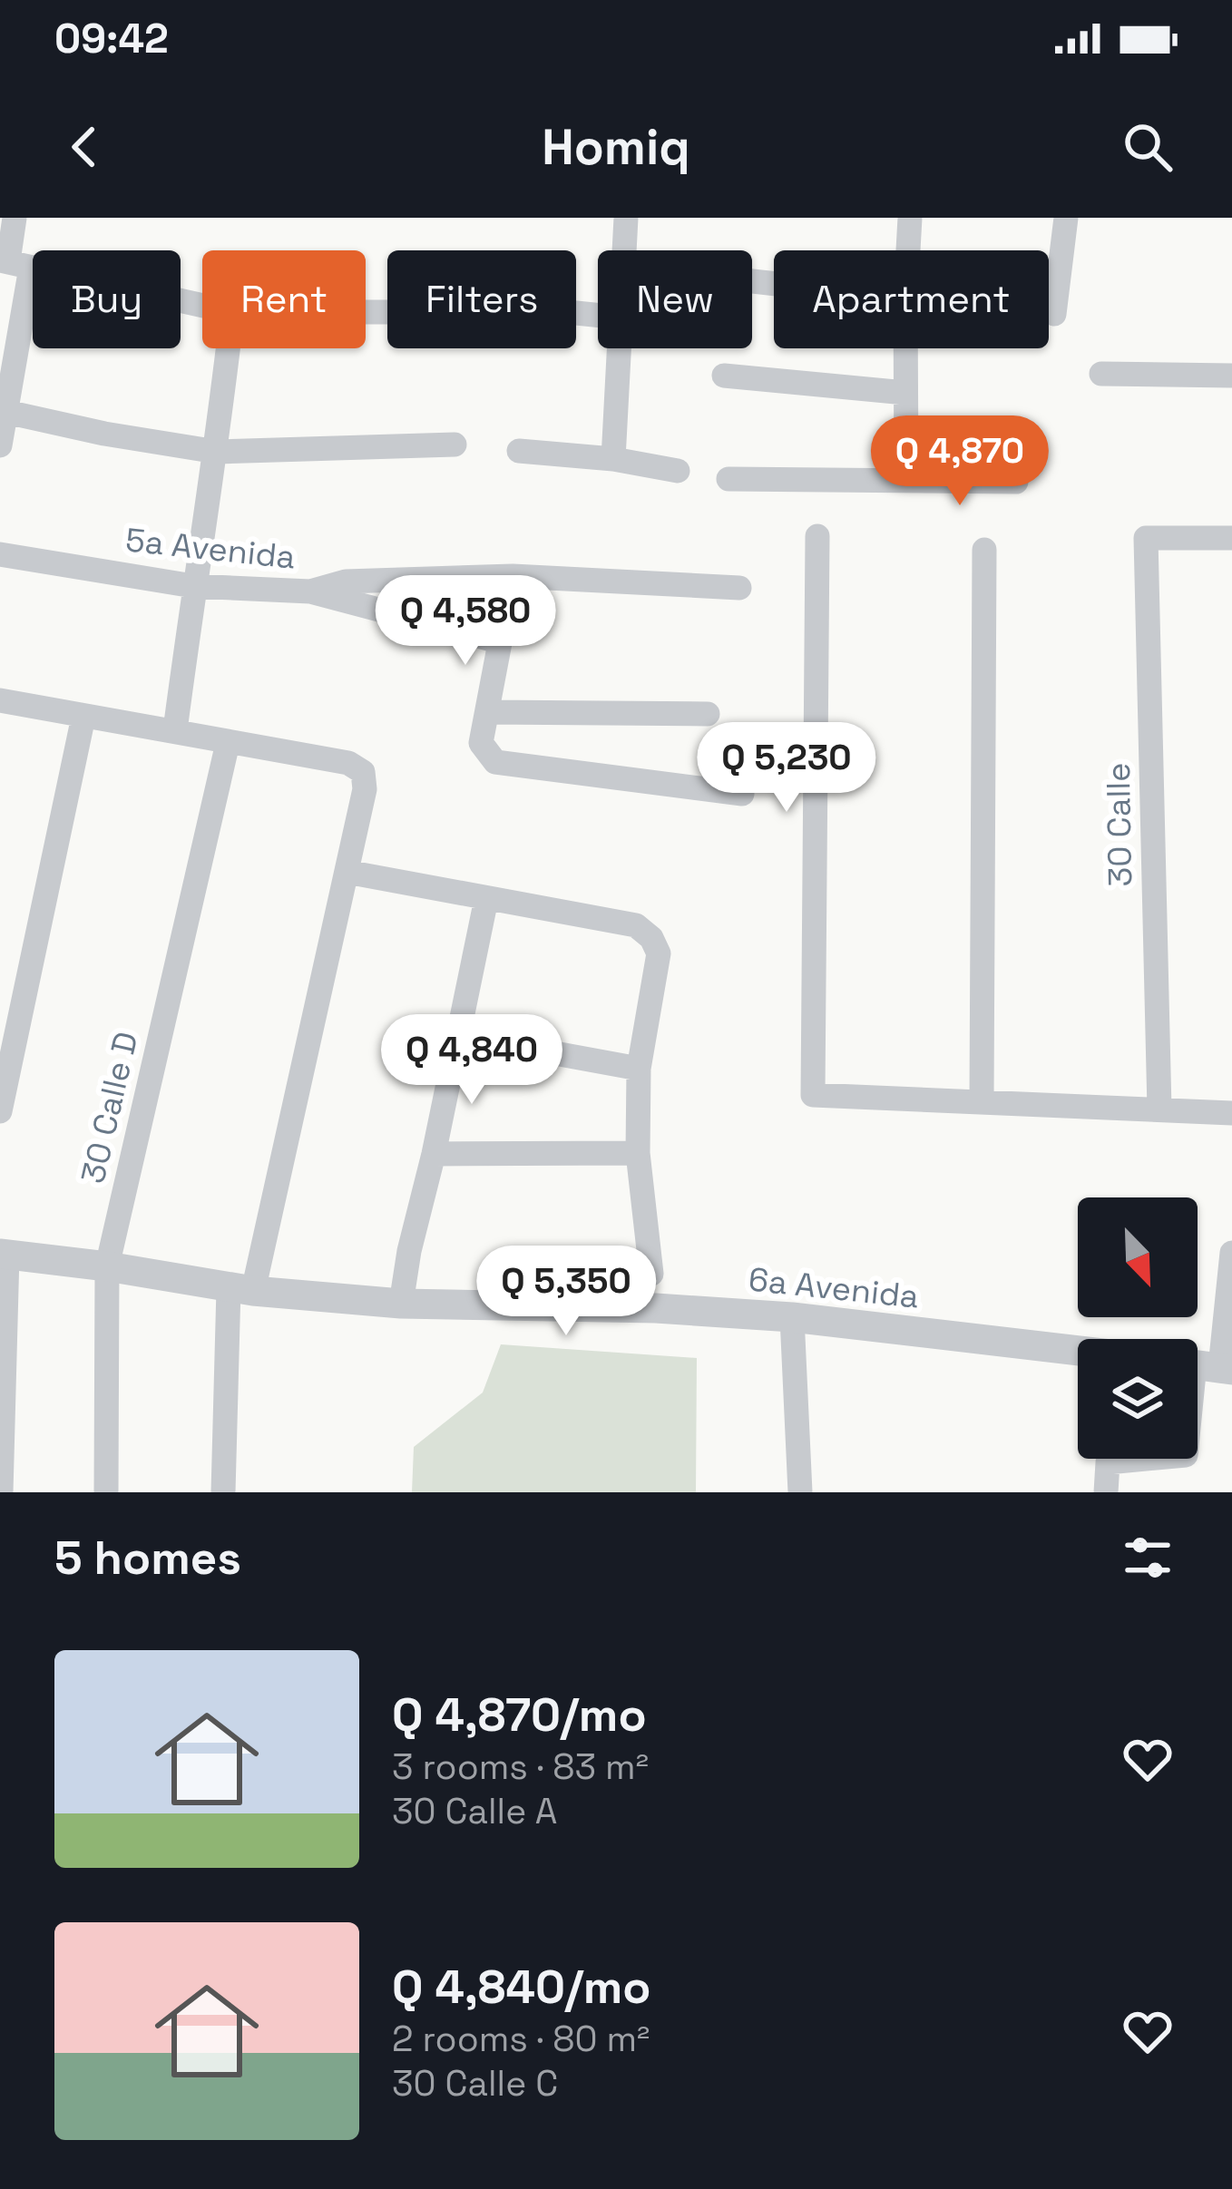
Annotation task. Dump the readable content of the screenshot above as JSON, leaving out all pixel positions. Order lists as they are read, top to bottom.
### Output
{
  "streets": {
    "street": [
      "5a Avenida",
      "30 Calle",
      "30 Calle D",
      "6a Avenida"
    ]
  },
  "crossings": [
    ["30 Calle D", "6a Avenida"]
  ],
  "north": "bottom right",
  "page": {
    "status": "09:42",
    "header": "Homiq",
    "chip": [
      "Buy",
      "Rent",
      "Filters",
      "New",
      "Apartment"
    ],
    "price": [
      "Q 4,870",
      "Q 4,580",
      "Q 5,230",
      "Q 4,840",
      "Q 5,350"
    ],
    "heading": "5 homes",
    "list": [
      {
        "name": "Q 4,870/mo",
        "note": "3 rooms · 83 m² · 30 Calle A"
      },
      {
        "name": "Q 4,840/mo",
        "note": "2 rooms · 80 m² · 30 Calle C"
      }
    ]
  }
}
